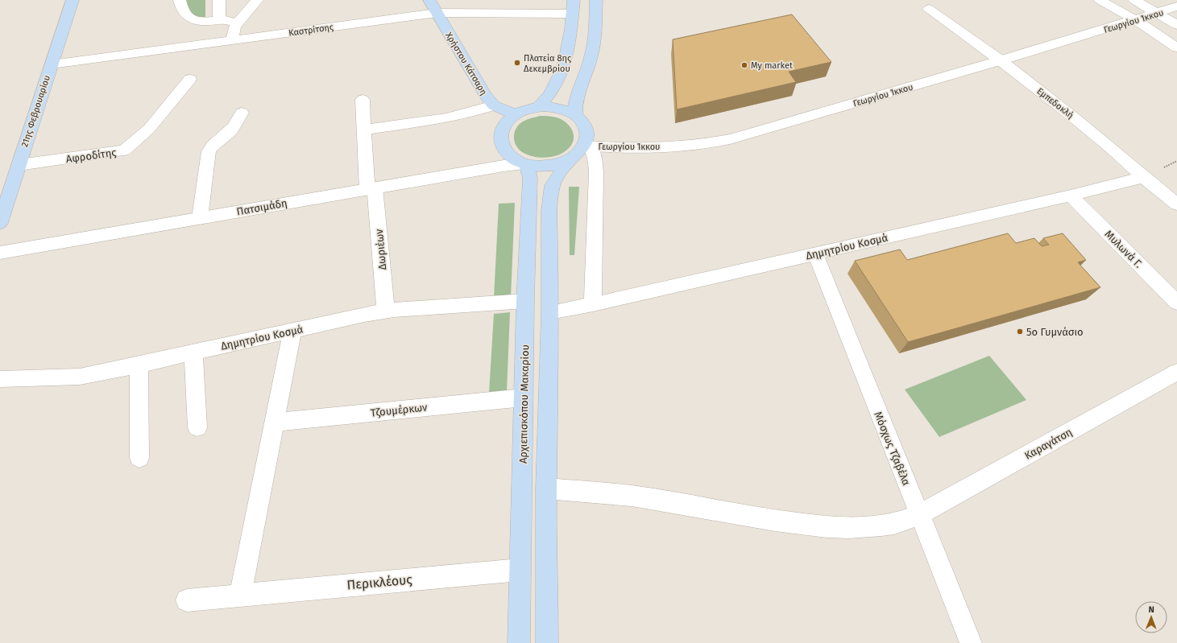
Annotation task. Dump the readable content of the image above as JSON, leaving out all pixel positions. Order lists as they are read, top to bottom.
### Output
{
  "streets": {
    "main road": ["Χρήστου Κάτσαρη", "21ης Φεβρουαρίου", "Αρχιεπισκόπου Μακαρίου"],
    "street": [
      "Γεωργίου Ίκκου",
      "Καστρίτσης",
      "Εμπεδοκλή",
      "Αφροδίτης",
      "Πατσιμάδη",
      "Δημητρίου Κοσμά",
      "Μυλωνά Γ.",
      "Δωριέων",
      "Τζουμέρκων",
      "Καραγάτση",
      "Μόσχως Τζαβέλα",
      "Περικλέους"
    ]
  },
  "crossings": [
    ["Γεωργίου Ίκκου", "Χρήστου Κάτσαρη"],
    ["Γεωργίου Ίκκου", "Εμπεδοκλή"],
    ["Γεωργίου Ίκκου", "Πατσιμάδη"],
    ["Γεωργίου Ίκκου", "Αρχιεπισκόπου Μακαρίου"],
    ["Καστρίτσης", "Χρήστου Κάτσαρη"],
    ["Καστρίτσης", "21ης Φεβρουαρίου"],
    ["Χρήστου Κάτσαρη", "Πατσιμάδη"],
    ["Χρήστου Κάτσαρη", "Αρχιεπισκόπου Μακαρίου"],
    ["Εμπεδοκλή", "Δημητρίου Κοσμά"],
    ["21ης Φεβρουαρίου", "Αφροδίτης"],
    ["Πατσιμάδη", "Δωριέων"],
    ["Πατσιμάδη", "Αρχιεπισκόπου Μακαρίου"],
    ["Δημητρίου Κοσμά", "Μυλωνά Γ."],
    ["Δημητρίου Κοσμά", "Δωριέων"],
    ["Δημητρίου Κοσμά", "Αρχιεπισκόπου Μακαρίου"],
    ["Δημητρίου Κοσμά", "Μόσχως Τζαβέλα"],
    ["Αρχιεπισκόπου Μακαρίου", "Τζουμέρκων"],
    ["Αρχιεπισκόπου Μακαρίου", "Περικλέους"],
    ["Καραγάτση", "Μόσχως Τζαβέλα"]
  ],
  "places": ["Πλατεία 8ης Δεκεμβρίου", "My market", "5ο Γυμνάσιο"],
  "north": "top"
}
